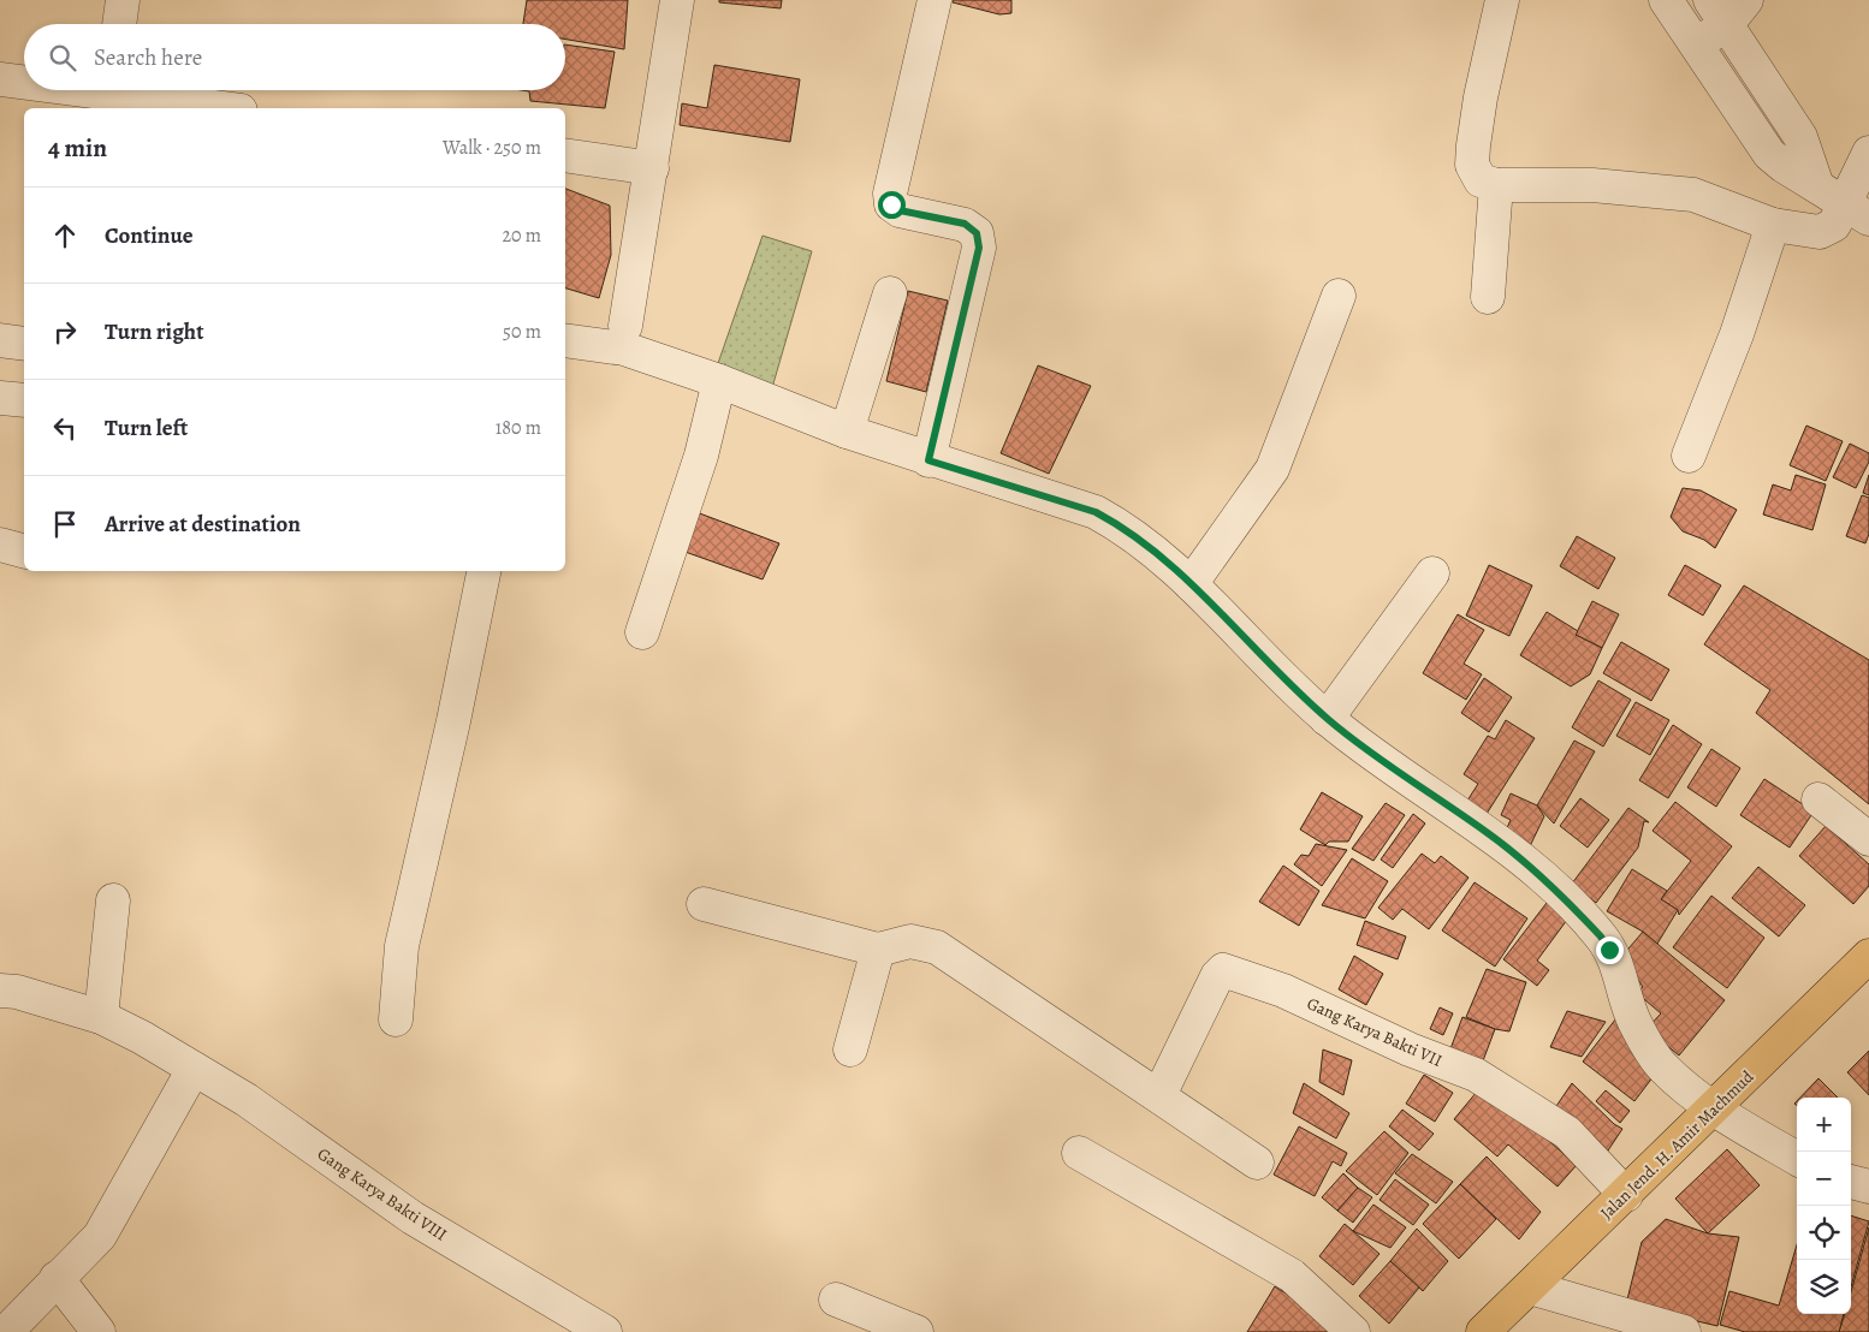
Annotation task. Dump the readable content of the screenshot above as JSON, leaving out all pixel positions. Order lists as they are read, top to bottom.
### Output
{
  "streets": {
    "highway": ["Jalan Jend. H. Amir Machmud"],
    "street": ["Gang Karya Bakti VII", "Gang Karya Bakti VIII"]
  },
  "crossings": [
    ["Gang Karya Bakti VII", "Jalan Jend. H. Amir Machmud"]
  ],
  "page": {
    "search": "Search here",
    "heading": ["4 min", "Walk · 250 m"],
    "list": [
      ["Continue", "20 m"],
      ["Turn right", "50 m"],
      ["Turn left", "180 m"],
      "Arrive at destination"
    ],
    "map_buttons": ["+", "−"]
  }
}
